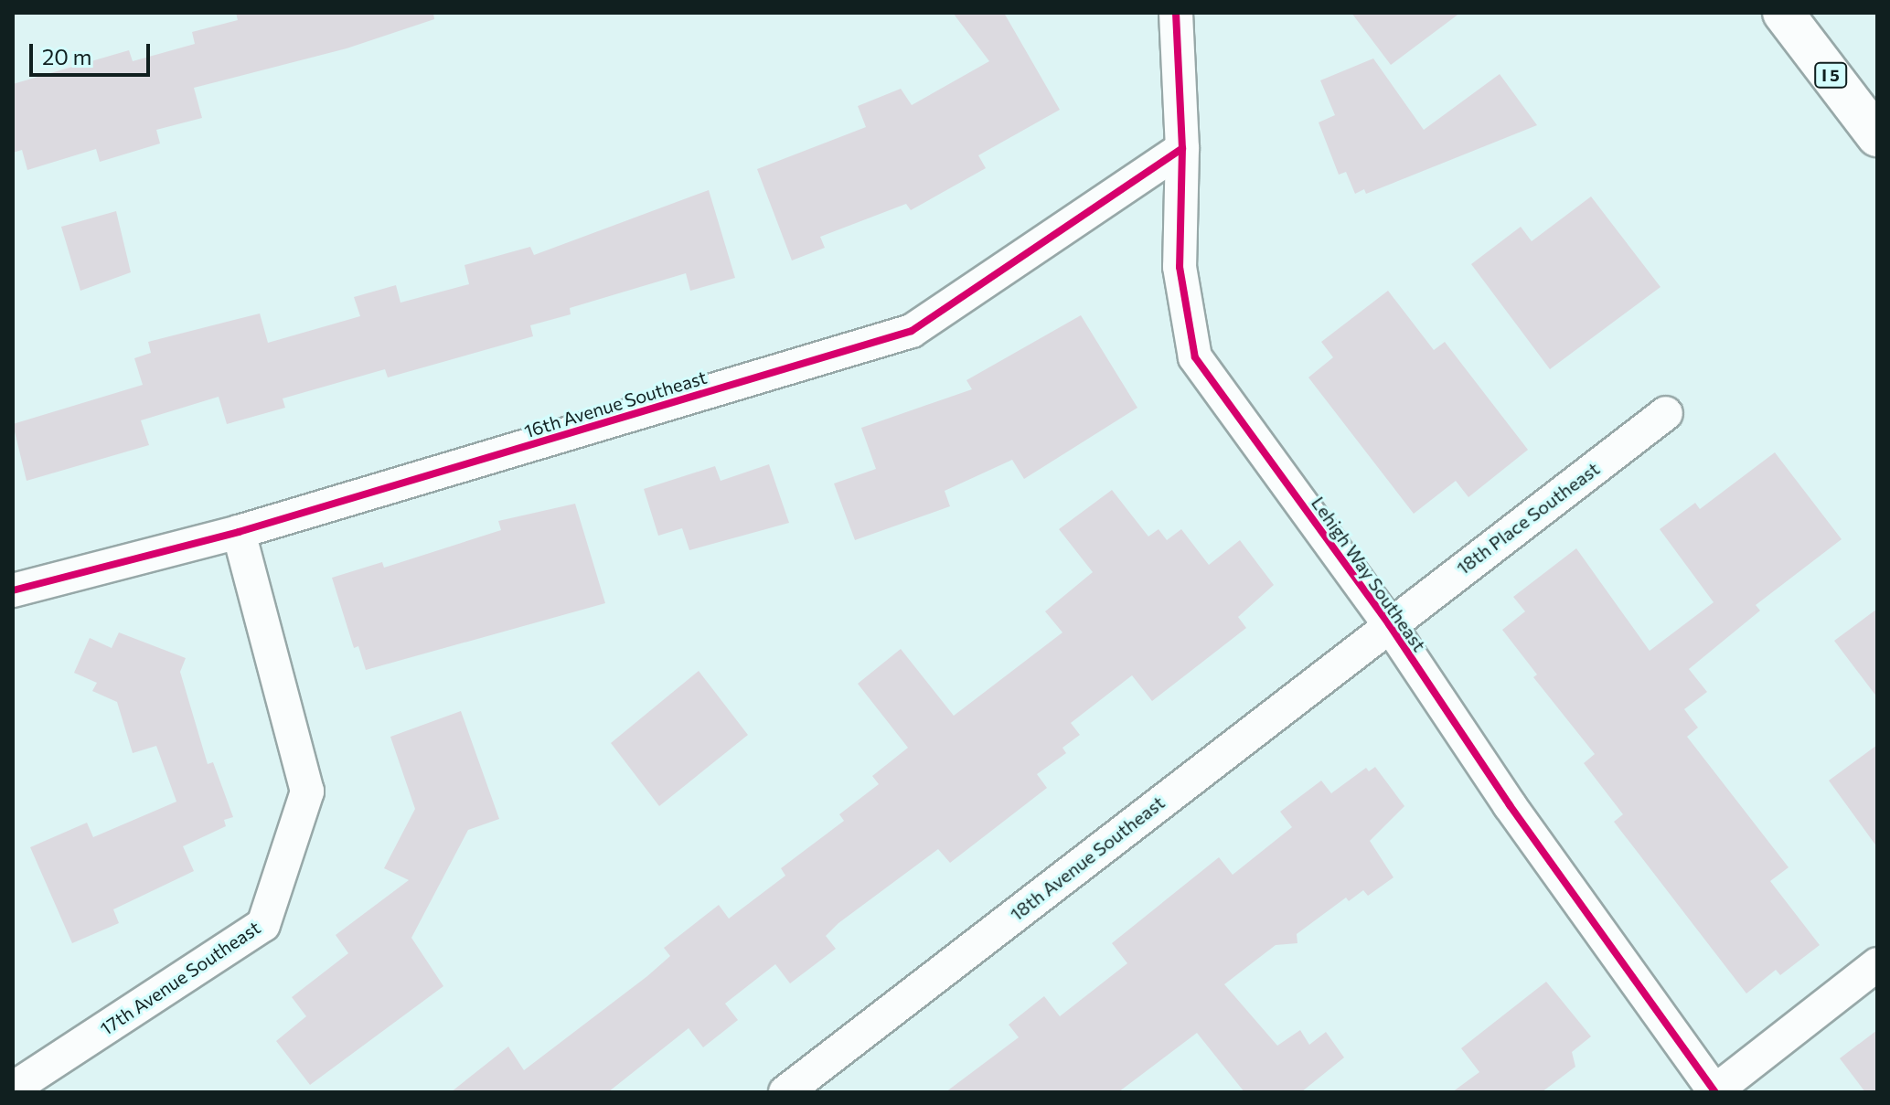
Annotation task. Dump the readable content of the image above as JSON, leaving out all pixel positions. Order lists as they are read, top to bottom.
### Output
{
  "streets": {
    "highway": ["I 5"],
    "street": [
      "16th Avenue Southeast",
      "18th Place Southeast",
      "Lehigh Way Southeast",
      "18th Avenue Southeast",
      "17th Avenue Southeast"
    ]
  },
  "crossings": [
    ["16th Avenue Southeast", "Lehigh Way Southeast"],
    ["16th Avenue Southeast", "17th Avenue Southeast"],
    ["18th Place Southeast", "Lehigh Way Southeast"],
    ["18th Place Southeast", "18th Avenue Southeast"],
    ["Lehigh Way Southeast", "18th Avenue Southeast"]
  ],
  "scale_bar": "20 m"
}
